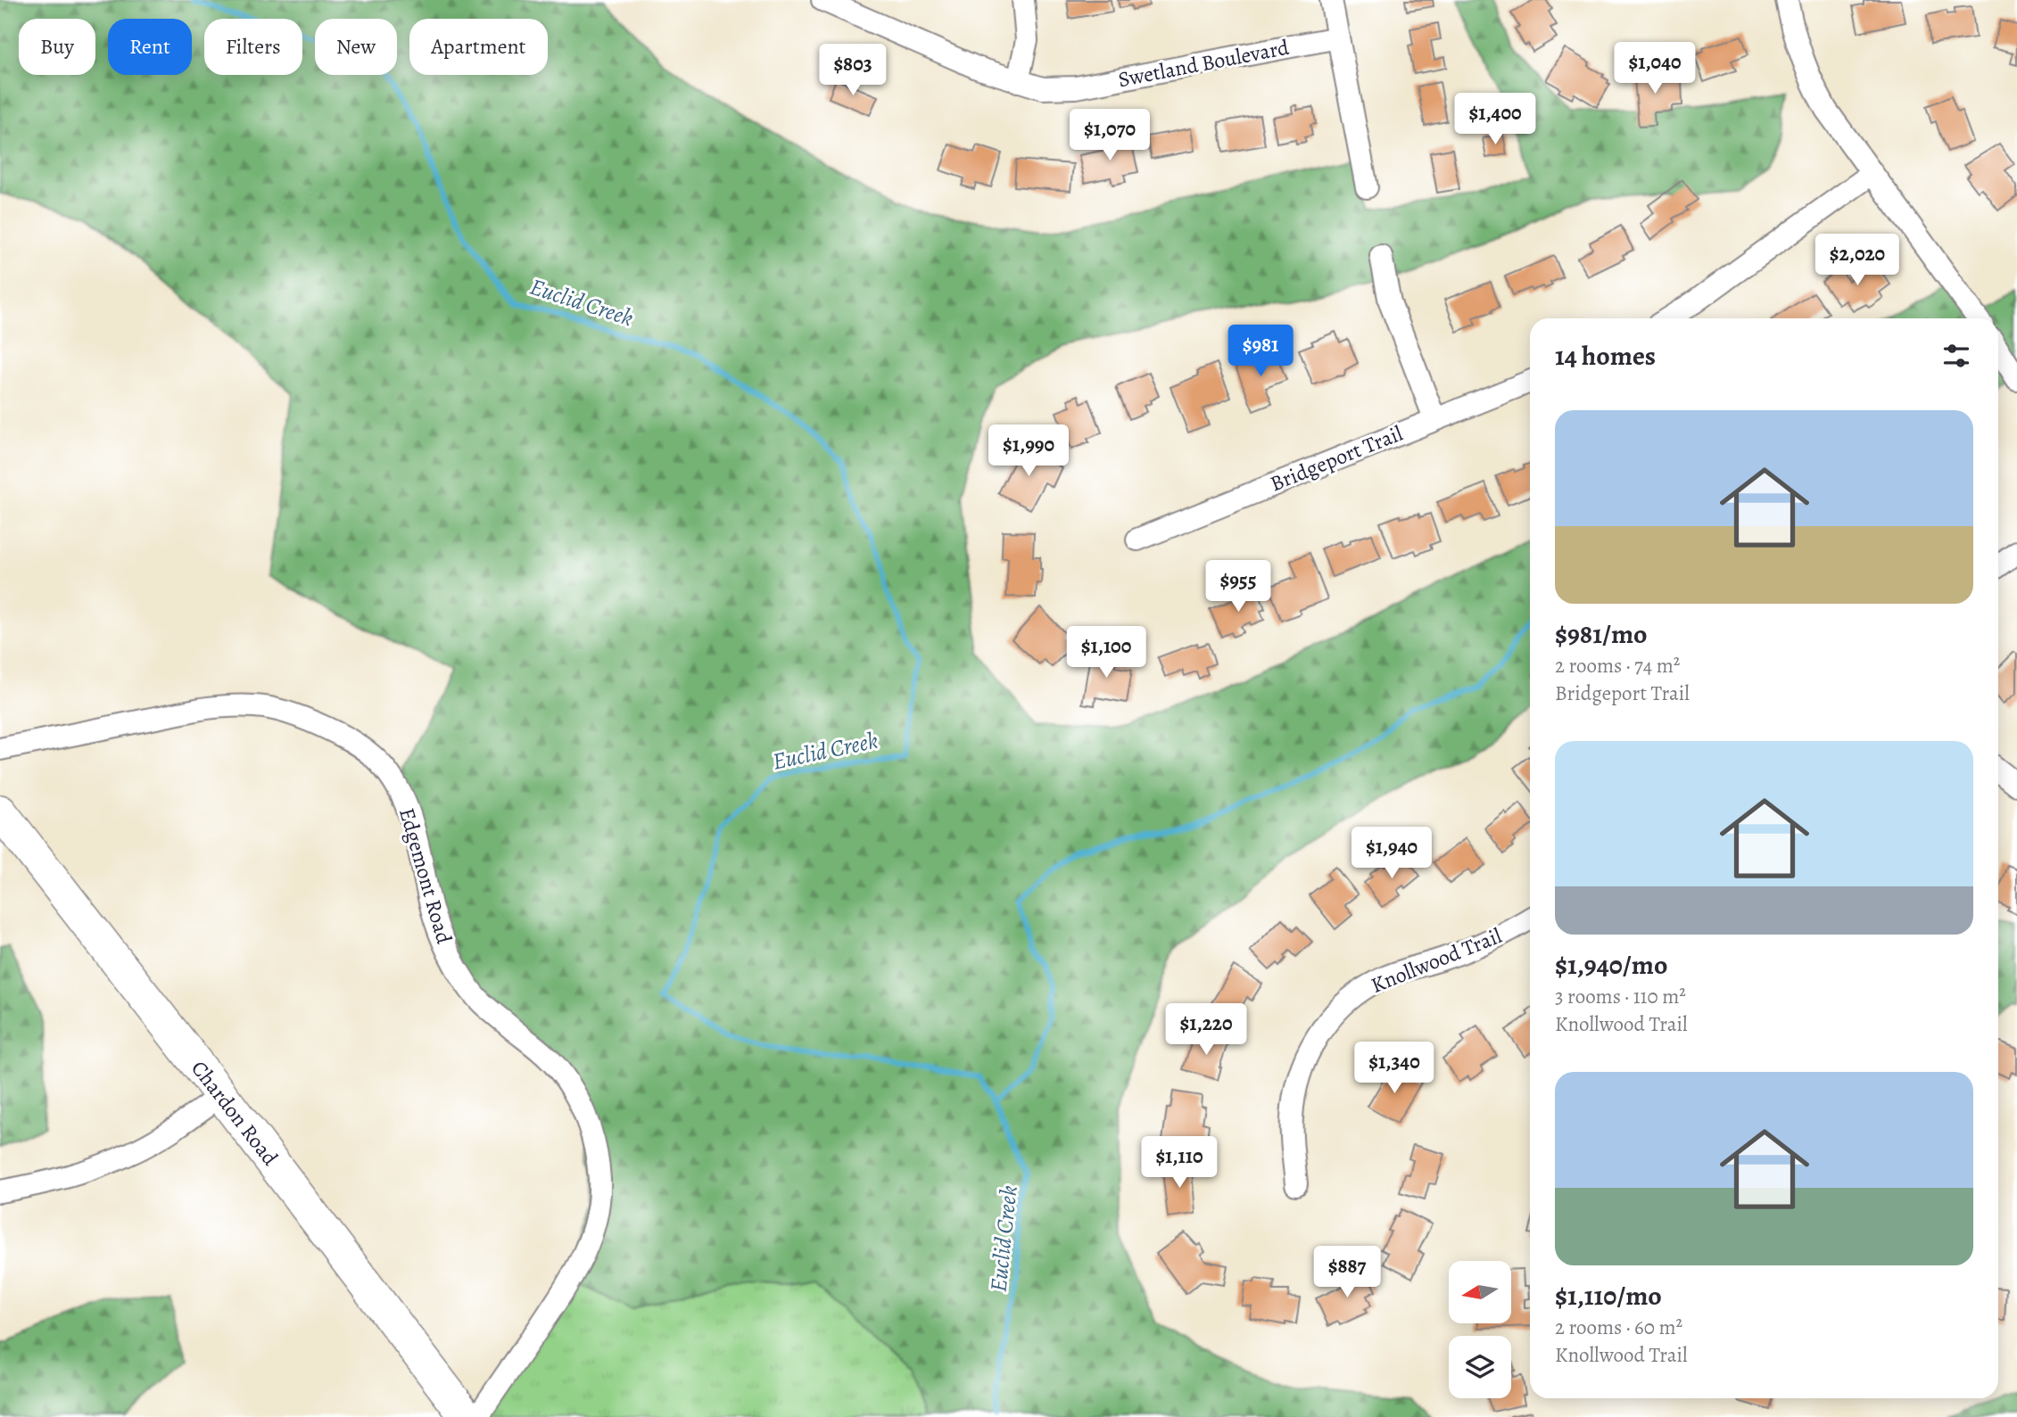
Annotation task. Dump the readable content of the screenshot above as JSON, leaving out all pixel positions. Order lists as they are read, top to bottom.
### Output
{
  "streets": {
    "main road": ["Chardon Road"],
    "street": [
      "Swetland Boulevard",
      "Bridgeport Trail",
      "Edgemont Road",
      "Knollwood Trail"
    ]
  },
  "water": ["Euclid Creek"],
  "north": "left",
  "page": {
    "chip": [
      "Buy",
      "Rent",
      "Filters",
      "New",
      "Apartment"
    ],
    "price": [
      "$1,040",
      "$803",
      "$1,400",
      "$1,070",
      "$2,020",
      "$981",
      "$1,990",
      "$955",
      "$1,100",
      "$1,940",
      "$1,220",
      "$1,340",
      "$1,110",
      "$887"
    ],
    "heading": "14 homes",
    "list": [
      {
        "name": "$981/mo",
        "note": "2 rooms · 74 m² · Bridgeport Trail"
      },
      {
        "name": "$1,940/mo",
        "note": "3 rooms · 110 m² · Knollwood Trail"
      },
      {
        "name": "$1,110/mo",
        "note": "2 rooms · 60 m² · Knollwood Trail"
      }
    ]
  }
}
